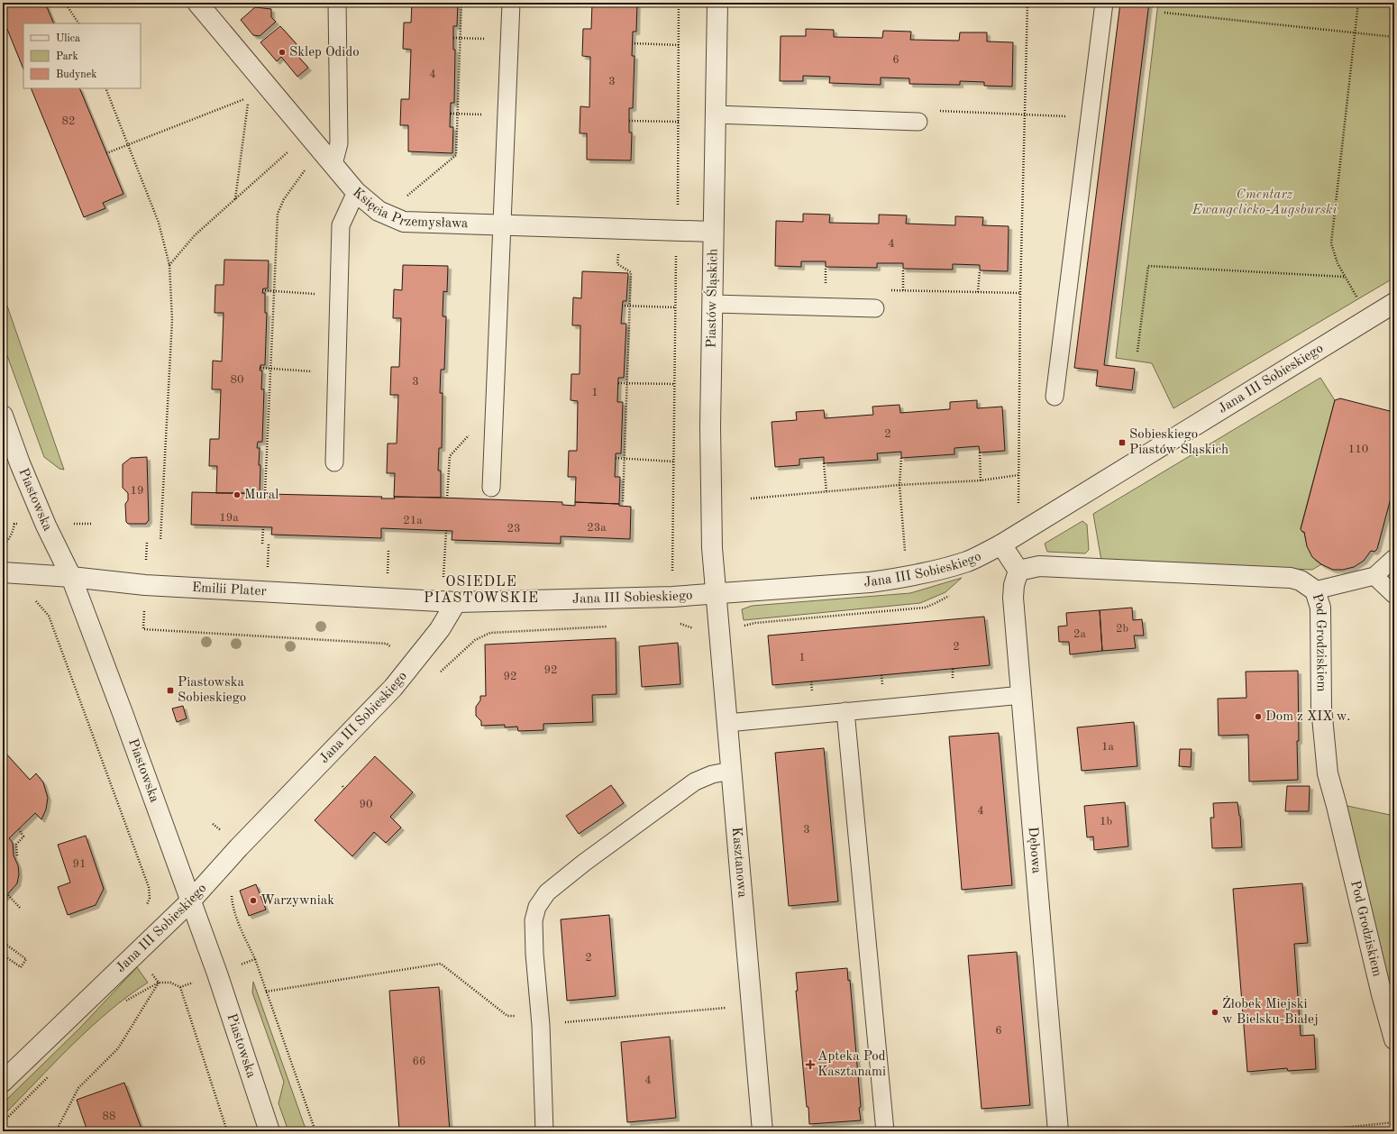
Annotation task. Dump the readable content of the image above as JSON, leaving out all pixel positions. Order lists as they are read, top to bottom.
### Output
{
  "streets": {
    "street": [
      "Księcia Przemysława",
      "Piastów Śląskich",
      "Jana III Sobieskiego",
      "Piastowska",
      "Emilii Plater",
      "Pod Grodziskiem",
      "Dębowa",
      "Kasztanowa"
    ]
  },
  "crossings": [
    ["Księcia Przemysława", "Piastów Śląskich"],
    ["Piastów Śląskich", "Jana III Sobieskiego"],
    ["Piastów Śląskich", "Kasztanowa"],
    ["Jana III Sobieskiego", "Piastowska"],
    ["Jana III Sobieskiego", "Emilii Plater"],
    ["Jana III Sobieskiego", "Kasztanowa"],
    ["Piastowska", "Emilii Plater"],
    ["Pod Grodziskiem", "Dębowa"]
  ],
  "districts": ["OSIEDLE PIASTOWSKIE"],
  "parks": ["Cmentarz Ewangelicko-Augsburski"],
  "places": {
    "other": [
      "Sklep Odido",
      "Mural",
      "Dom z XIX w.",
      "Warzywniak",
      "Żłobek Miejski w Bielsku-Białej"
    ],
    "transit": ["Sobieskiego Piastów Śląskich", "Piastowska Sobieskiego"],
    "health": ["Apteka Pod Kasztanami"]
  },
  "house_numbers": [
    "6",
    "4",
    "3",
    "82",
    "4",
    "80",
    "3",
    "1",
    "2",
    "110",
    "19",
    "19a",
    "21a",
    "23a",
    "23",
    "2b",
    "2a",
    "2",
    "1",
    "92",
    "92",
    "1a",
    "90",
    "4",
    "1b",
    "3",
    "91",
    "2",
    "6",
    "66",
    "4",
    "88"
  ],
  "legend": ["Ulica", "Park", "Budynek"]
}
